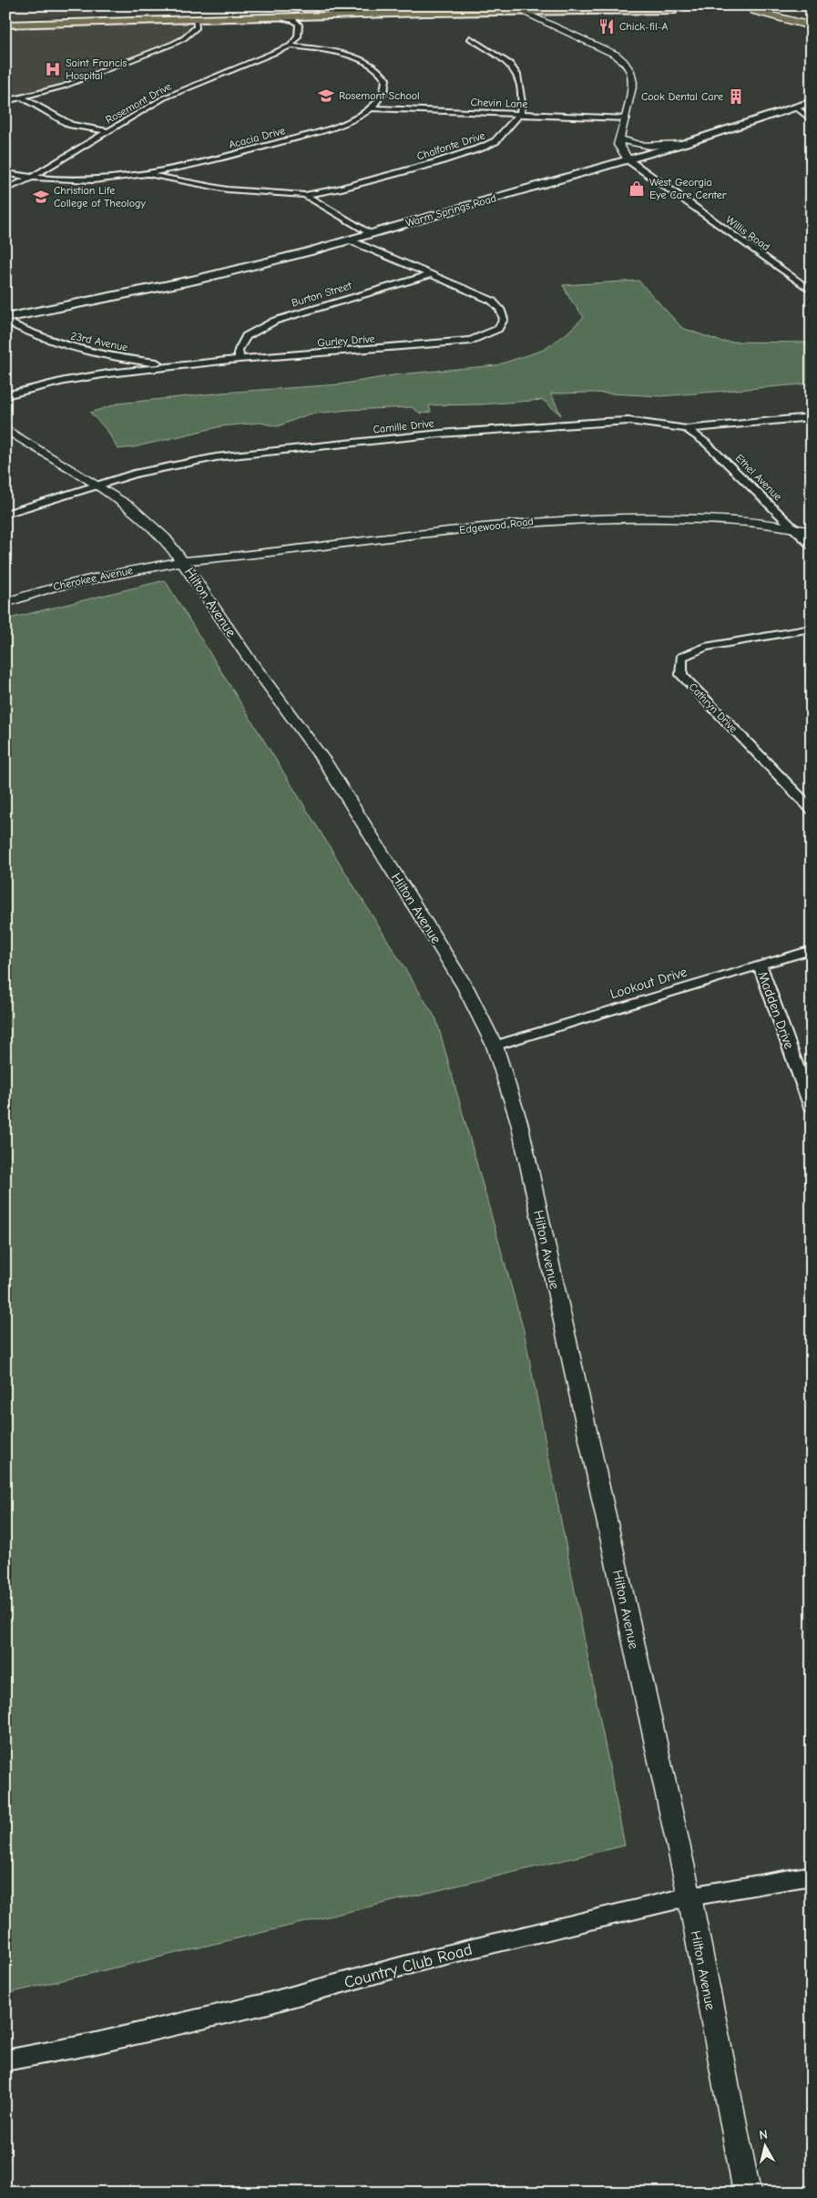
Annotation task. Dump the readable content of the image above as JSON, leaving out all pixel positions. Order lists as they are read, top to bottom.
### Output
{
  "streets": {
    "main road": ["Warm Springs Road"],
    "street": [
      "Rosemont Drive",
      "Chevin Lane",
      "Acacia Drive",
      "Chalfonte Drive",
      "Willis Road",
      "Burton Street",
      "Gurley Drive",
      "23rd Avenue",
      "Camille Drive",
      "Ethel Avenue",
      "Edgewood Road",
      "Cherokee Avenue",
      "Hilton Avenue",
      "Cathryn Drive",
      "Lookout Drive",
      "Madden Drive",
      "Country Club Road"
    ]
  },
  "crossings": [
    ["Rosemont Drive", "Acacia Drive"],
    ["Chevin Lane", "Acacia Drive"],
    ["Chevin Lane", "Chalfonte Drive"],
    ["Warm Springs Road", "Willis Road"],
    ["Warm Springs Road", "Gurley Drive"],
    ["Warm Springs Road", "23rd Avenue"],
    ["Burton Street", "Gurley Drive"],
    ["Gurley Drive", "23rd Avenue"],
    ["Camille Drive", "Ethel Avenue"],
    ["Camille Drive", "Hilton Avenue"],
    ["Ethel Avenue", "Edgewood Road"],
    ["Edgewood Road", "Cherokee Avenue"],
    ["Edgewood Road", "Hilton Avenue"],
    ["Cherokee Avenue", "Hilton Avenue"],
    ["Hilton Avenue", "Lookout Drive"],
    ["Hilton Avenue", "Country Club Road"],
    ["Lookout Drive", "Madden Drive"]
  ],
  "places": {
    "restaurant": ["Chick-fil-A"],
    "hospital": ["Saint Francis Hospital"],
    "school or university": ["Rosemont School", "Christian Life College of Theology"],
    "building": ["Cook Dental Care"],
    "shop": ["West Georgia Eye Care Center"]
  },
  "north": "top"
}
